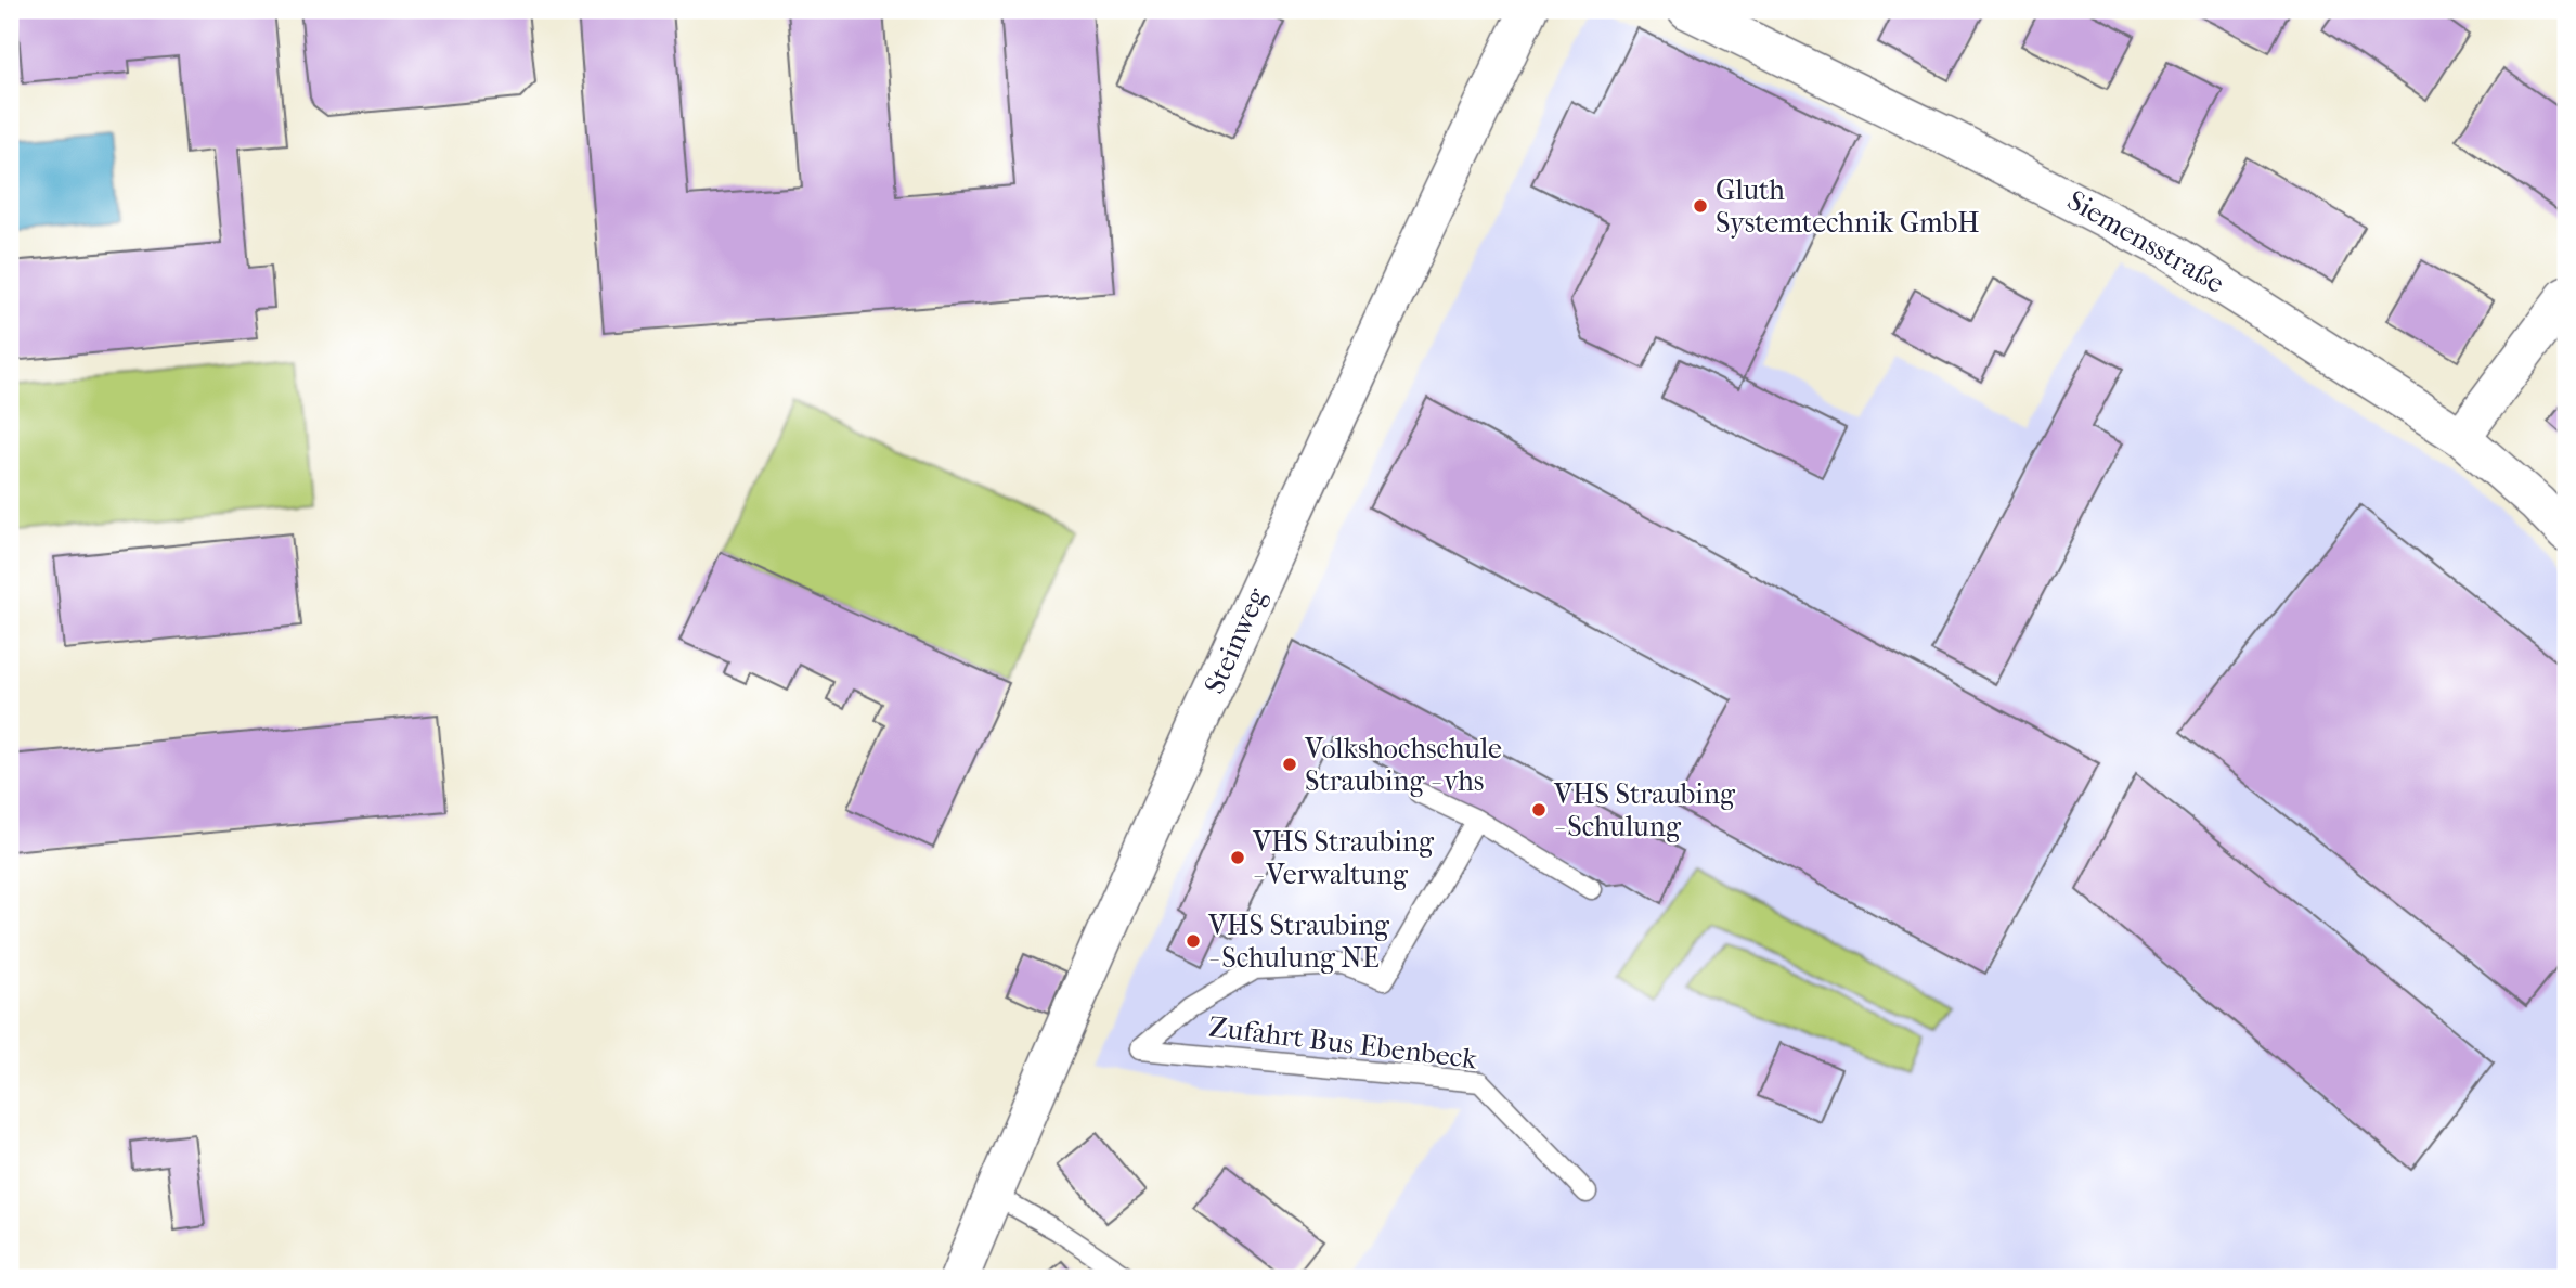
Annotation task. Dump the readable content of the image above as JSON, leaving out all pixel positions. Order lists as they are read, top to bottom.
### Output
{
  "streets": {
    "street": ["Siemensstraße", "Steinweg"],
    "lane": ["Zufahrt Bus Ebenbeck"]
  },
  "places": [
    "Gluth Systemtechnik GmbH",
    "Volkshochschule Straubing - vhs",
    "VHS Straubing - Schulung",
    "VHS Straubing - Verwaltung",
    "VHS Straubing - Schulung NE"
  ]
}
